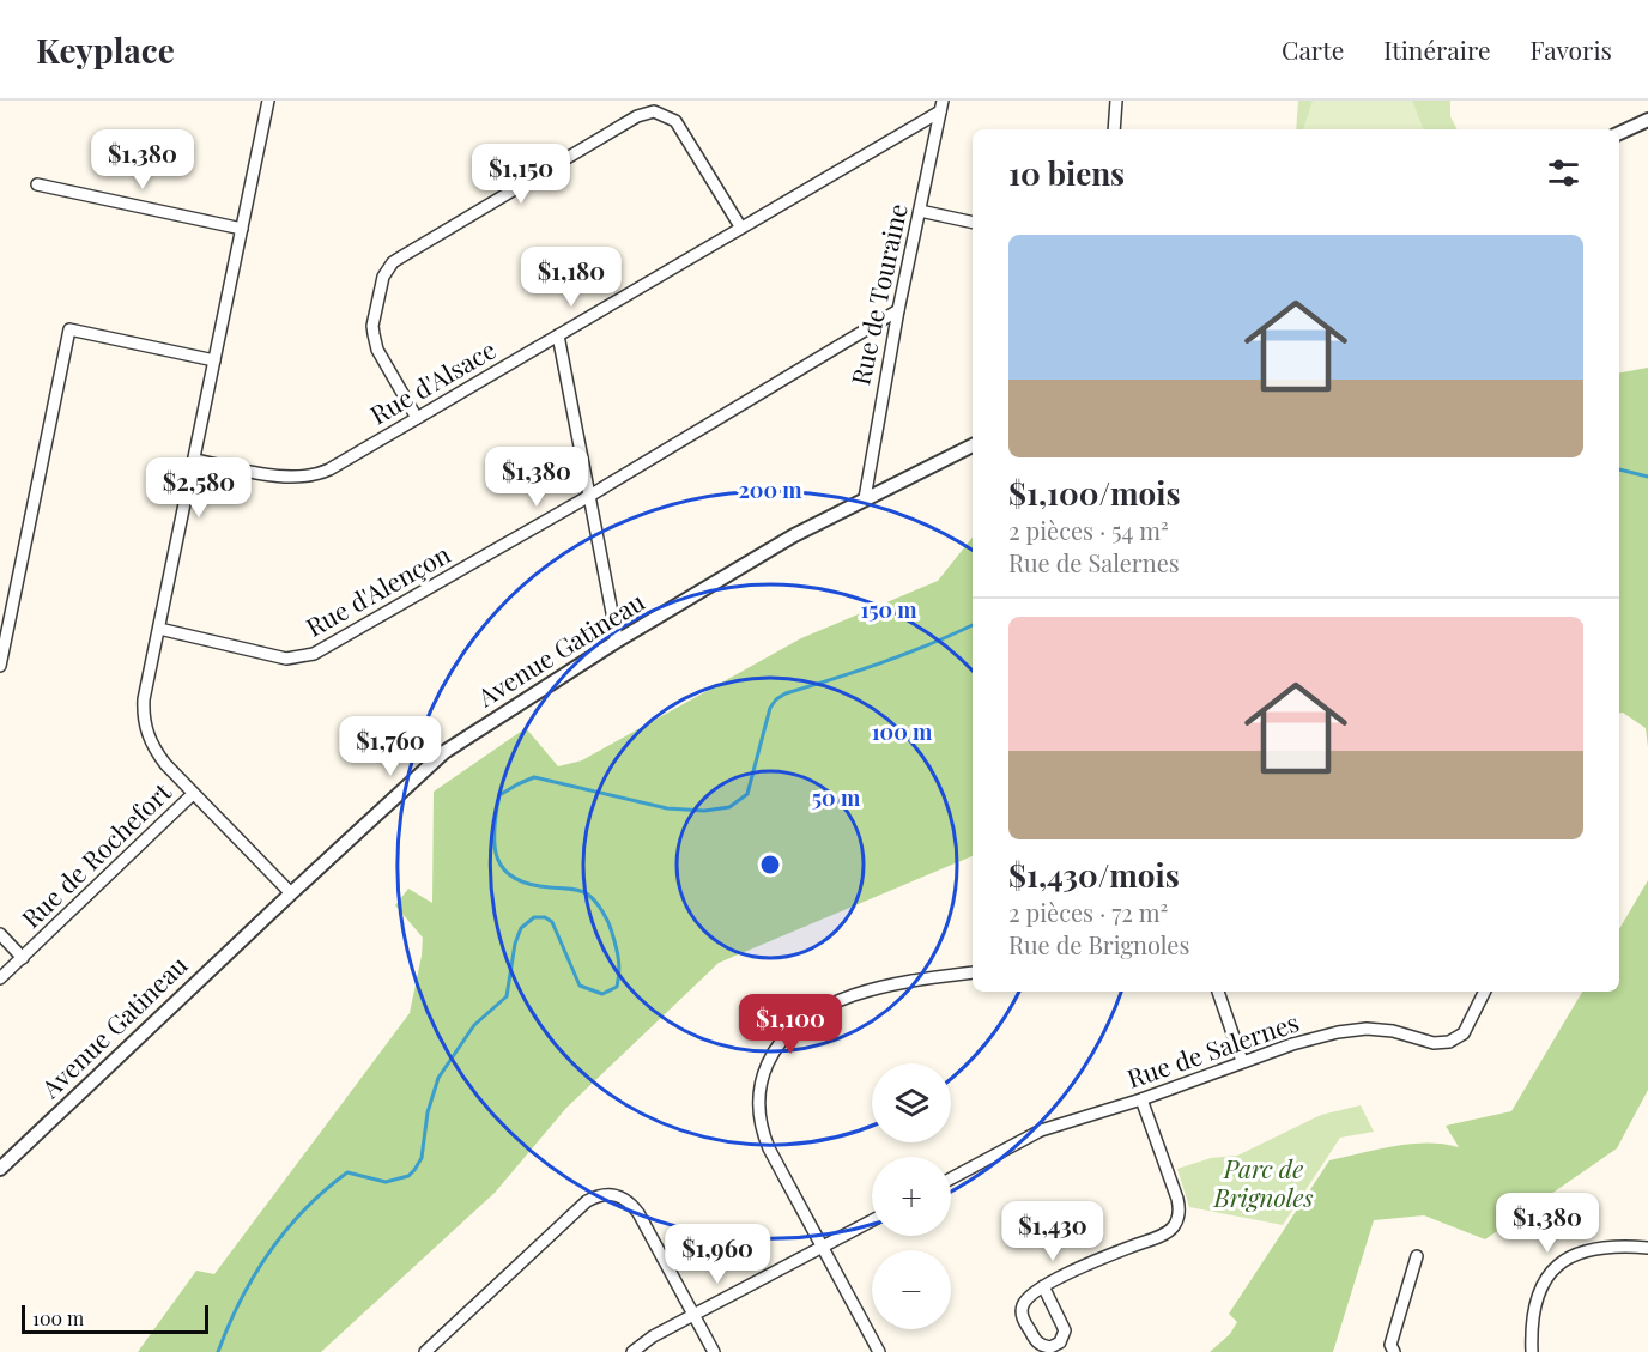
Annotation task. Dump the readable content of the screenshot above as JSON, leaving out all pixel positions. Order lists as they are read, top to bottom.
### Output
{
  "streets": {
    "street": [
      "Rue de Touraine",
      "Rue d'Alsace",
      "Rue d'Alençon",
      "Avenue Gatineau",
      "Rue de Rochefort",
      "Rue de Salernes"
    ]
  },
  "crossings": [
    ["Rue de Touraine", "Rue d'Alsace"],
    ["Rue de Touraine", "Rue d'Alençon"],
    ["Rue de Touraine", "Avenue Gatineau"]
  ],
  "parks": ["Parc de Brignoles"],
  "scale_bar": "100 m",
  "page": {
    "header": "Keyplace",
    "nav": ["Carte", "Itinéraire", "Favoris"],
    "price": [
      "$1,380",
      "$1,150",
      "$1,180",
      "$1,380",
      "$2,580",
      "$1,760",
      "$1,100",
      "$1,380",
      "$1,430",
      "$1,960"
    ],
    "heading": "10 biens",
    "list": [
      {
        "name": "$1,100/mois",
        "note": "2 pièces · 54 m² · Rue de Salernes"
      },
      {
        "name": "$1,430/mois",
        "note": "2 pièces · 72 m² · Rue de Brignoles"
      }
    ],
    "map_buttons": ["+", "−"],
    "scale": "100 m"
  },
  "rings": [
    "200 m",
    "150 m",
    "100 m",
    "50 m"
  ]
}
